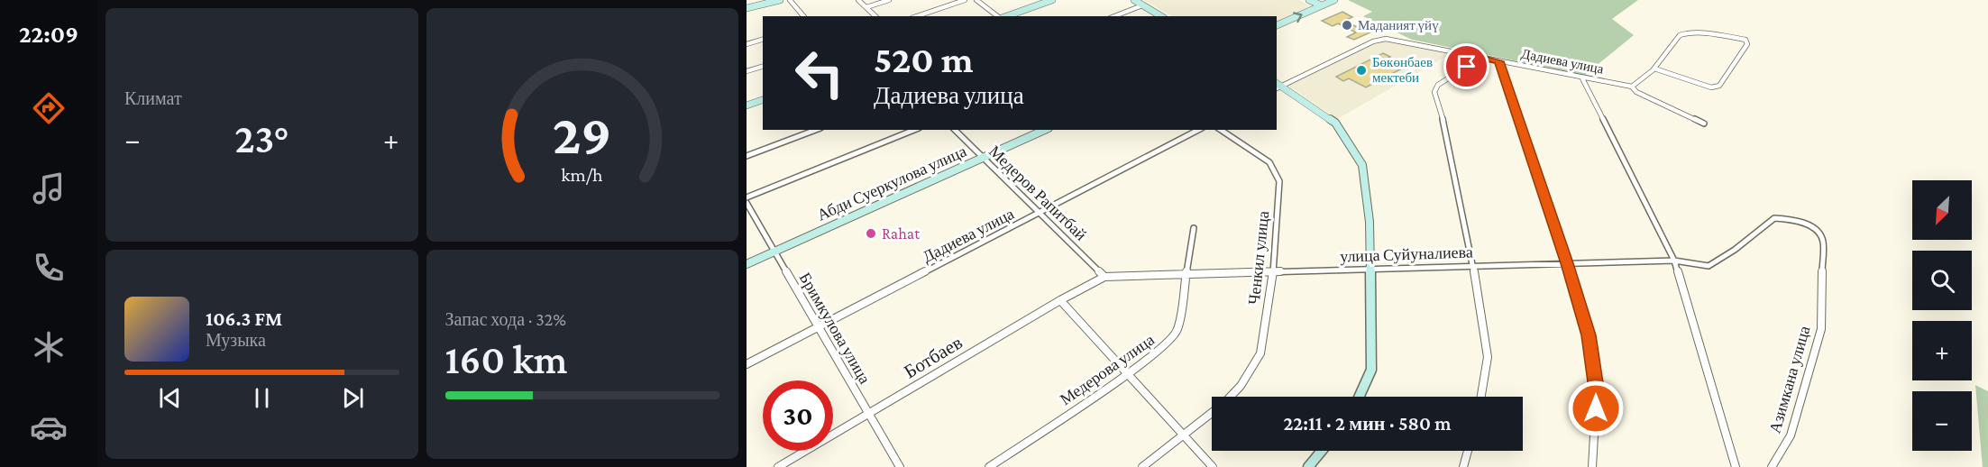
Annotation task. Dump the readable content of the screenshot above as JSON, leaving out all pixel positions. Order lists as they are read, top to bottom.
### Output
{
  "streets": {
    "street": [
      "Дадиева улица",
      "Абди Суеркулова улица",
      "Медеров Рапитбай",
      "улица Суйуналиева",
      "Ченкил улица",
      "Бримкулова улица",
      "Ботбаев",
      "Медерова улица",
      "Азимкана улица"
    ]
  },
  "crossings": [
    ["Дадиева улица", "Медеров Рапитбай"],
    ["Дадиева улица", "Бримкулова улица"],
    ["Абди Суеркулова улица", "Медеров Рапитбай"],
    ["Абди Суеркулова улица", "Бримкулова улица"],
    ["Медеров Рапитбай", "улица Суйуналиева"],
    ["Медеров Рапитбай", "Ботбаев"],
    ["улица Суйуналиева", "Ченкил улица"],
    ["улица Суйуналиева", "Ботбаев"],
    ["улица Суйуналиева", "Медерова улица"],
    ["улица Суйуналиева", "Азимкана улица"],
    ["Бримкулова улица", "Ботбаев"]
  ],
  "places": ["Маданият үйү", "Бөкөнбаев мектеби", "Rahat"],
  "north": "bottom left",
  "page": {
    "tabs": "22:09",
    "tile": [
      "Климат",
      ["Запас хода · 32%", "160 km"]
    ],
    "turn": ["520 m", "Дадиева улица"],
    "heat": ["−", "23°", "+"],
    "map_buttons": ["+", "−"],
    "song": ["106.3 FM", "Музыка"],
    "limit": "30",
    "trip": "22:11 · 2 мин · 580 m",
    "gauge": ["29", "km/h"]
  }
}
